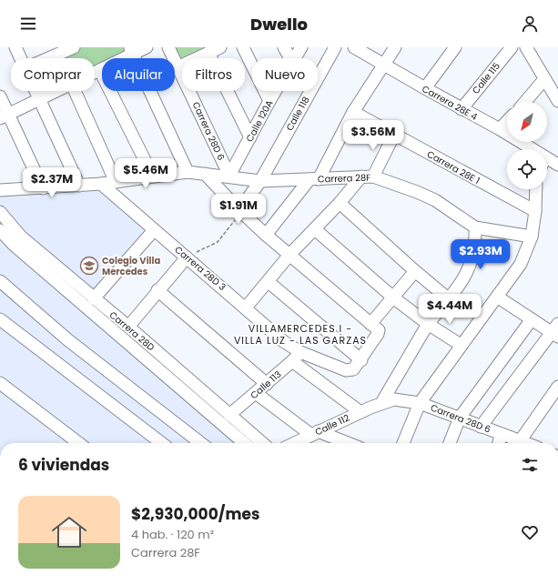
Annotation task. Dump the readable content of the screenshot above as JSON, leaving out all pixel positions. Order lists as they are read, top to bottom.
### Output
{
  "streets": {
    "street": [
      "Calle 115",
      "Carrera 28E 4",
      "Calle 118",
      "Calle 120A",
      "Carrera 28D 6",
      "Carrera 28E 1",
      "Carrera 28F",
      "Carrera 28D 3",
      "Carrera 28D",
      "Calle 113",
      "Calle 112"
    ]
  },
  "crossings": [
    ["Calle 115", "Carrera 28E 4"],
    ["Calle 118", "Carrera 28F"],
    ["Calle 120A", "Carrera 28D 6"],
    ["Calle 120A", "Carrera 28F"],
    ["Carrera 28D 6", "Carrera 28F"],
    ["Carrera 28D 6", "Calle 112"],
    ["Carrera 28D 3", "Calle 113"],
    ["Carrera 28D", "Calle 113"]
  ],
  "districts": ["VILLAMERCEDES I - VILLA LUZ - LAS GARZAS"],
  "places": {
    "school or university": ["Colegio Villa Mercedes"]
  },
  "north": "bottom left",
  "page": {
    "header": "Dwello",
    "chip": [
      "Comprar",
      "Alquilar",
      "Filtros",
      "Nuevo"
    ],
    "price": [
      "$3.56M",
      "$5.46M",
      "$2.37M",
      "$1.91M",
      "$2.93M",
      "$4.44M"
    ],
    "heading": "6 viviendas",
    "list": [
      {
        "name": "$2,930,000/mes",
        "note": "4 hab. · 120 m² · Carrera 28F"
      }
    ]
  }
}
